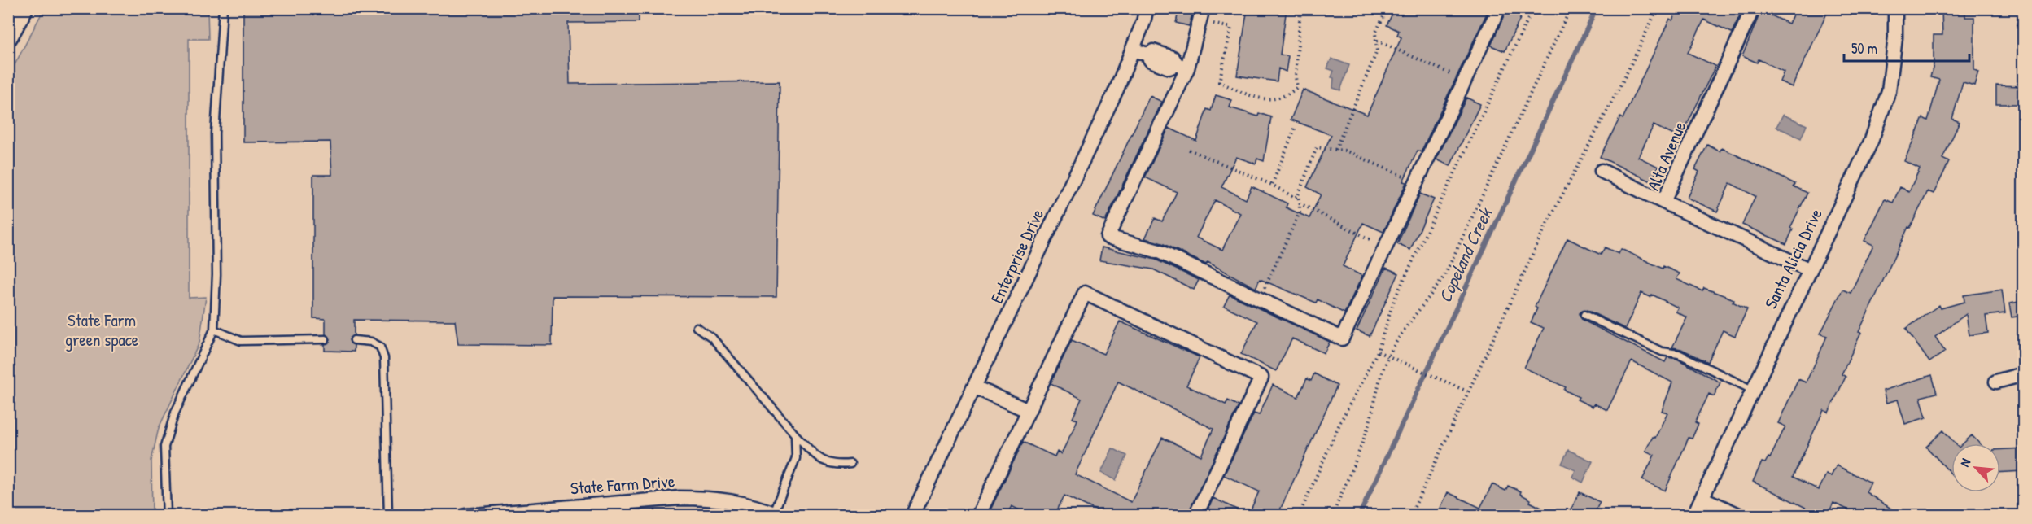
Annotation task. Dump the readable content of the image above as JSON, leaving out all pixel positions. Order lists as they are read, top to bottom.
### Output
{
  "streets": {
    "street": [
      "Alta Avenue",
      "Enterprise Drive",
      "Santa Alicia Drive",
      "State Farm Drive"
    ]
  },
  "crossings": [
    ["Alta Avenue", "Santa Alicia Drive"]
  ],
  "water": ["Copeland Creek"],
  "parks": ["State Farm green space"],
  "scale_bar": "50 m",
  "north": "top left"
}
